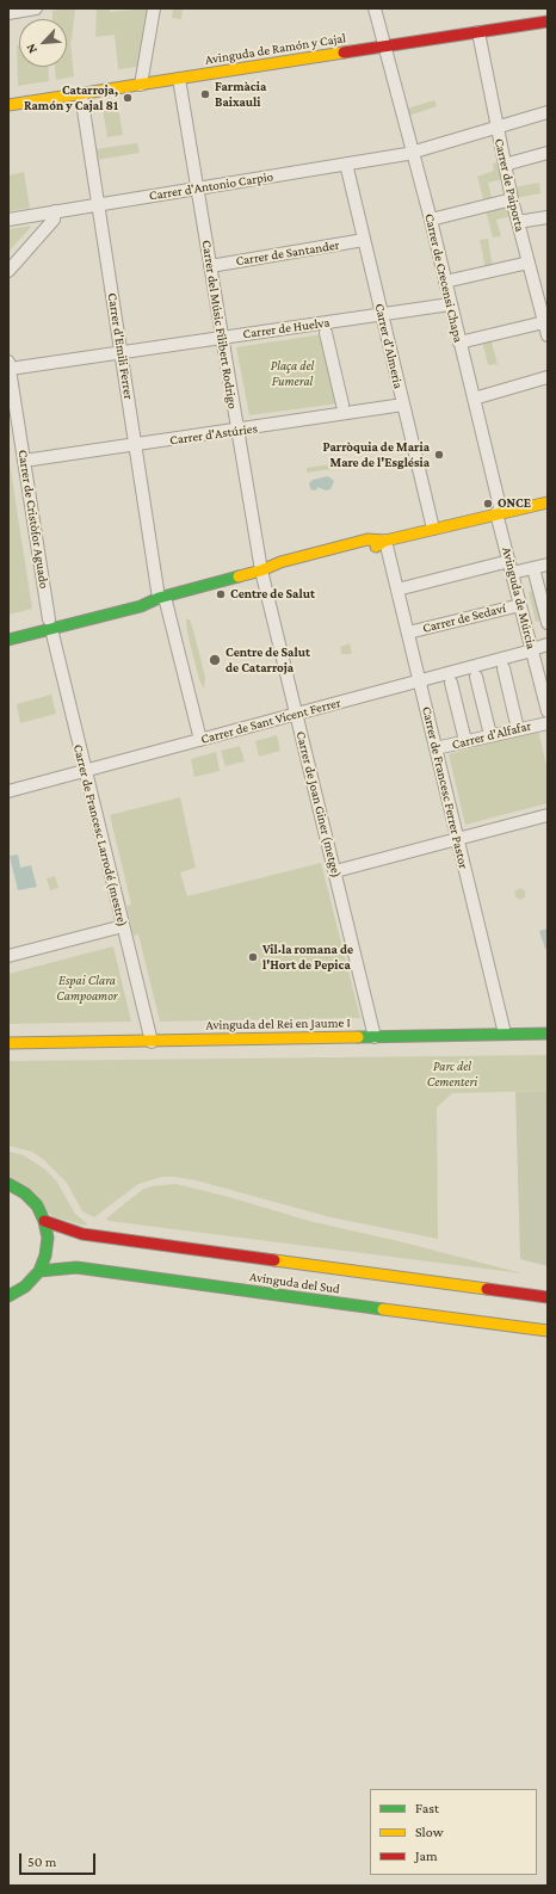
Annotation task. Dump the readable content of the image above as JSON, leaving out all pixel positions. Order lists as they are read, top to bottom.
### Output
{
  "streets": {
    "street": [
      "Avinguda de Ramón y Cajal",
      "Carrer de Paiporta",
      "Carrer d'Antonio Carpio",
      "Carrer de Santander",
      "Carrer de Crecensi Chapa",
      "Carrer del Músic Filibert Rodrigo",
      "Carrer de Huelva",
      "Carrer d'Emili Ferrer",
      "Carrer d'Almeria",
      "Carrer d'Astúries",
      "Carrer de Cristòfor Aguado",
      "Avinguda de Múrcia",
      "Carrer de Sedaví",
      "Carrer de Sant Vicent Ferrer",
      "Carrer d'Alfafar",
      "Carrer de Francesc Ferrer Pastor",
      "Carrer de Joan Giner (metge)",
      "Carrer de Francesc Larrodé (mestre)",
      "Avinguda del Rei en Jaume I",
      "Avinguda del Sud"
    ]
  },
  "crossings": [
    ["Avinguda de Ramón y Cajal", "Carrer de Paiporta"],
    ["Avinguda de Ramón y Cajal", "Carrer de Crecensi Chapa"],
    ["Avinguda de Ramón y Cajal", "Carrer del Músic Filibert Rodrigo"],
    ["Avinguda de Ramón y Cajal", "Carrer d'Emili Ferrer"],
    ["Carrer de Paiporta", "Carrer d'Antonio Carpio"],
    ["Carrer d'Antonio Carpio", "Carrer de Crecensi Chapa"],
    ["Carrer d'Antonio Carpio", "Carrer del Músic Filibert Rodrigo"],
    ["Carrer d'Antonio Carpio", "Carrer d'Emili Ferrer"],
    ["Carrer d'Antonio Carpio", "Carrer d'Almeria"],
    ["Carrer de Santander", "Carrer del Músic Filibert Rodrigo"],
    ["Carrer de Santander", "Carrer d'Almeria"],
    ["Carrer de Crecensi Chapa", "Carrer de Huelva"],
    ["Carrer de Crecensi Chapa", "Avinguda de Múrcia"],
    ["Carrer del Músic Filibert Rodrigo", "Carrer de Huelva"],
    ["Carrer del Músic Filibert Rodrigo", "Carrer d'Astúries"],
    ["Carrer del Músic Filibert Rodrigo", "Carrer de Joan Giner (metge)"],
    ["Carrer de Huelva", "Carrer d'Emili Ferrer"],
    ["Carrer de Huelva", "Carrer d'Almeria"],
    ["Carrer de Huelva", "Carrer de Cristòfor Aguado"],
    ["Carrer d'Emili Ferrer", "Carrer d'Astúries"],
    ["Carrer d'Emili Ferrer", "Carrer de Sant Vicent Ferrer"],
    ["Carrer d'Almeria", "Carrer d'Astúries"],
    ["Carrer d'Astúries", "Carrer de Cristòfor Aguado"],
    ["Carrer de Cristòfor Aguado", "Carrer de Francesc Larrodé (mestre)"],
    ["Avinguda de Múrcia", "Carrer de Sedaví"],
    ["Avinguda de Múrcia", "Carrer de Sant Vicent Ferrer"],
    ["Carrer de Sedaví", "Carrer de Francesc Ferrer Pastor"],
    ["Carrer de Sant Vicent Ferrer", "Carrer de Francesc Ferrer Pastor"],
    ["Carrer de Sant Vicent Ferrer", "Carrer de Joan Giner (metge)"],
    ["Carrer de Sant Vicent Ferrer", "Carrer de Francesc Larrodé (mestre)"],
    ["Carrer d'Alfafar", "Carrer de Francesc Ferrer Pastor"],
    ["Carrer de Francesc Ferrer Pastor", "Avinguda del Rei en Jaume I"],
    ["Carrer de Joan Giner (metge)", "Avinguda del Rei en Jaume I"],
    ["Carrer de Francesc Larrodé (mestre)", "Avinguda del Rei en Jaume I"]
  ],
  "parks": ["Plaça del Fumeral", "Espai Clara Campoamor", "Parc del Cementeri"],
  "places": [
    "Farmàcia Baixauli",
    "Catarroja, Ramón y Cajal 81",
    "Parròquia de Maria Mare de l'Església",
    "ONCE",
    "Centre de Salut",
    "Centre de Salut de Catarroja",
    "Vil·la romana de l'Hort de Pepica"
  ],
  "legend": ["Fast", "Slow", "Jam"],
  "scale_bar": "50 m",
  "north": "bottom left"
}
